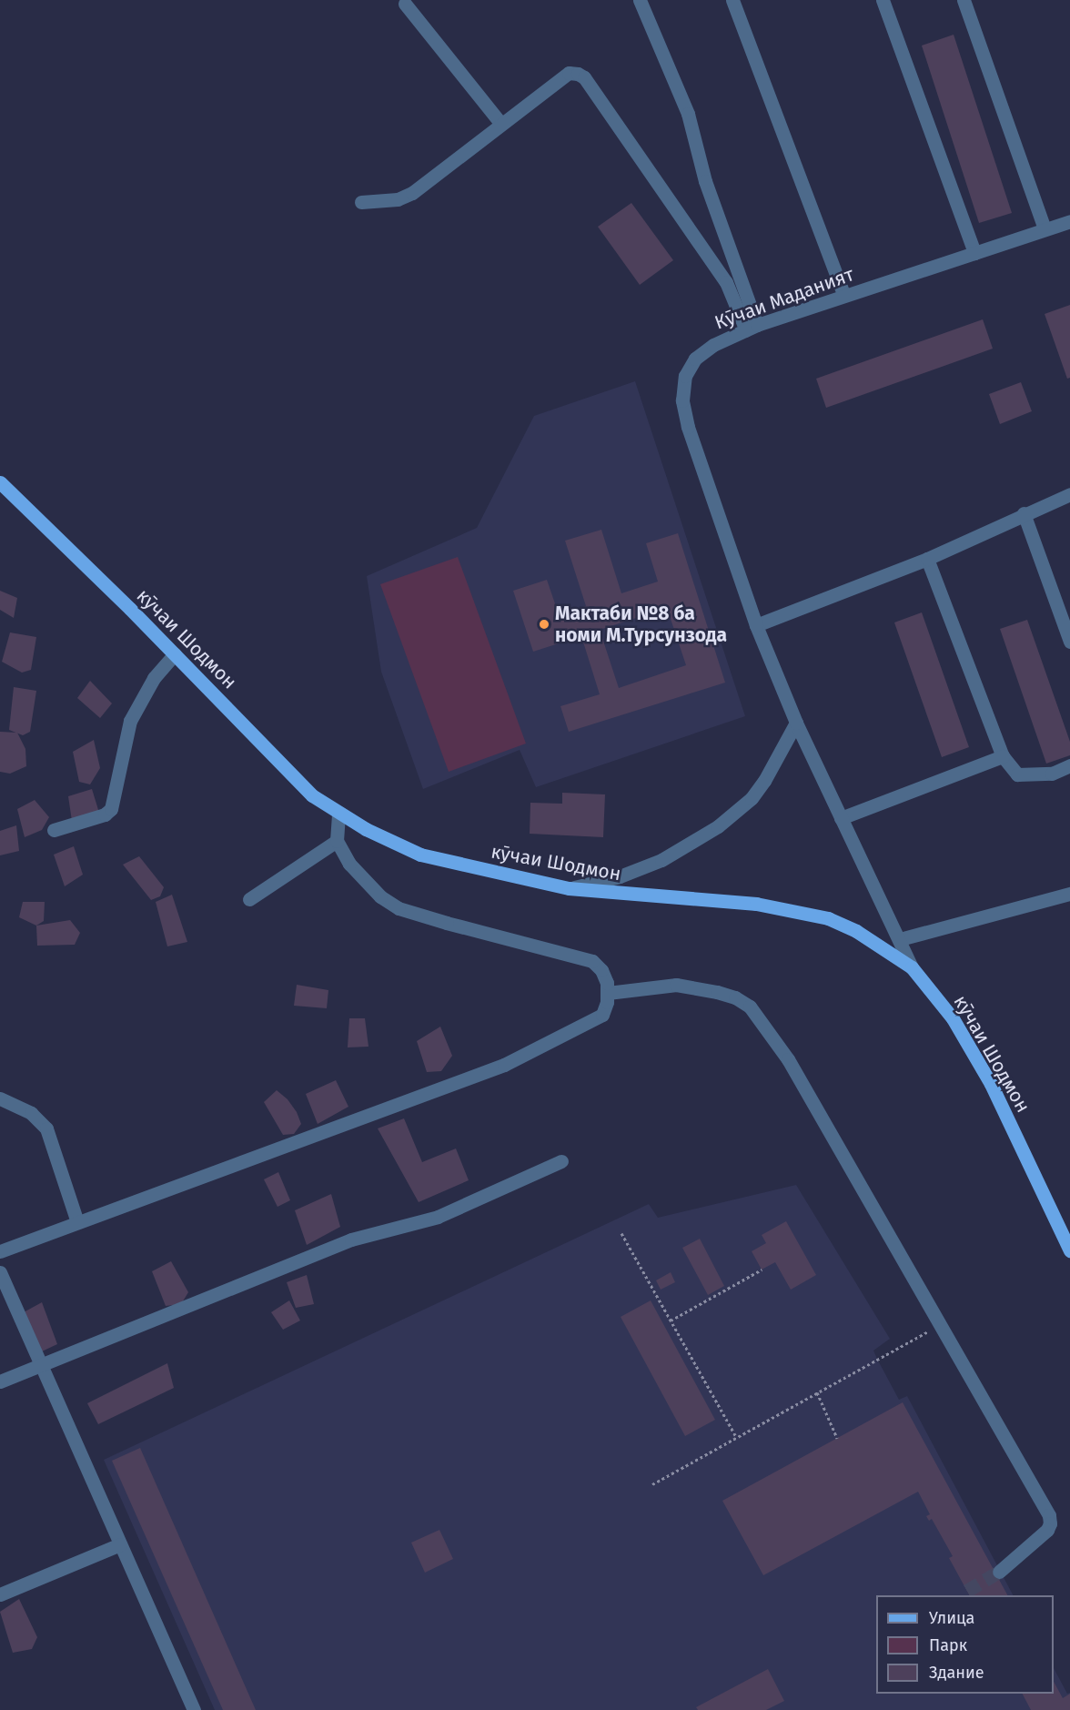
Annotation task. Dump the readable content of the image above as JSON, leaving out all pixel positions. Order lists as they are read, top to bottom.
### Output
{
  "streets": {
    "main road": ["кӯчаи Шодмон"],
    "street": ["Кӯчаи Маданият"]
  },
  "crossings": [
    ["Кӯчаи Маданият", "кӯчаи Шодмон"]
  ],
  "places": ["Мактаби №8 ба номи М.Турсунзода"],
  "legend": ["Улица", "Парк", "Здание"]
}
